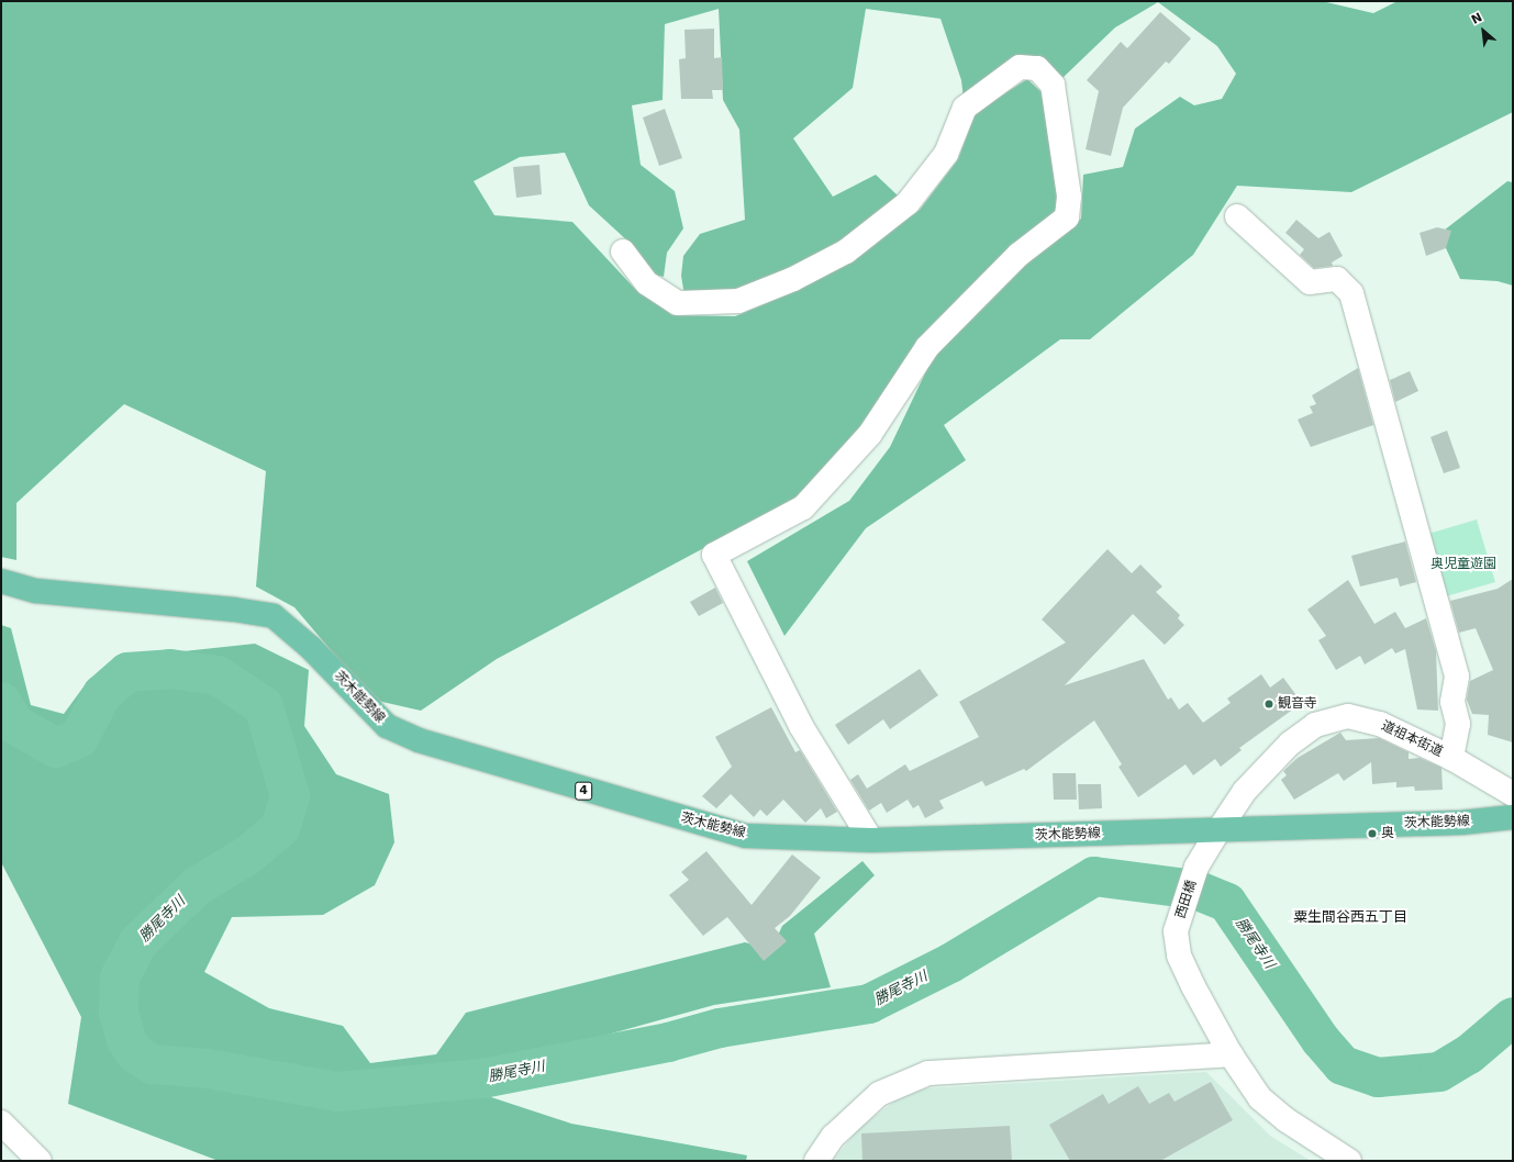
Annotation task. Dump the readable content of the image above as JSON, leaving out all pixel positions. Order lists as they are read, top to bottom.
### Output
{
  "streets": {
    "main road": ["茨木能勢線", "4"],
    "street": ["道祖本街道", "西田橋"]
  },
  "crossings": [
    ["茨木能勢線", "道祖本街道"],
    ["道祖本街道", "西田橋"]
  ],
  "districts": ["粟生間谷西五丁目"],
  "water": ["勝尾寺川"],
  "parks": ["奥児童遊園"],
  "places": ["観音寺", "奥"],
  "north": "top left"
}
